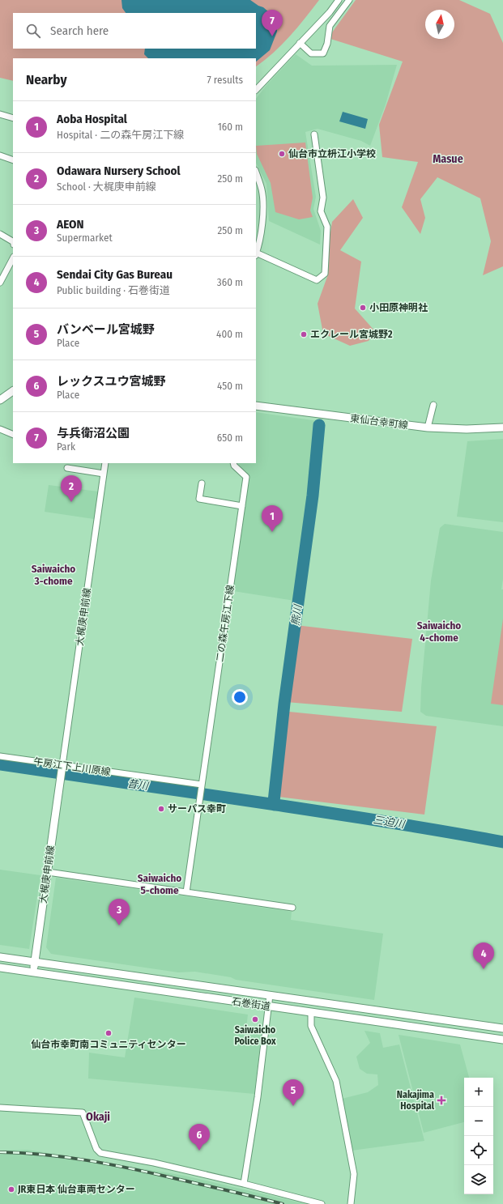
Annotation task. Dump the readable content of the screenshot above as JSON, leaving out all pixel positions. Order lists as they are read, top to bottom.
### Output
{
  "streets": {
    "street": [
      "東仙台幸町線",
      "大梶庚申前線",
      "二の森午房江下線",
      "午房江下上川原線",
      "石巻街道"
    ]
  },
  "crossings": [
    ["大梶庚申前線", "午房江下上川原線"],
    ["大梶庚申前線", "石巻街道"],
    ["二の森午房江下線", "午房江下上川原線"]
  ],
  "districts": [
    "Masue",
    "Saiwaicho 3-chome",
    "Saiwaicho 4-chome",
    "Saiwaicho 5-chome",
    "Okaji"
  ],
  "water": ["熊川", "昔川", "三迫川"],
  "places": {
    "other": [
      "仙台市立枡江小学校",
      "小田原神明社",
      "エクレール宮城野2",
      "サーパス幸町",
      "Saiwaicho Police Box",
      "仙台市幸町南コミュニティセンター",
      "JR東日本 仙台車両センター"
    ],
    "health": ["Nakajima Hospital"]
  },
  "north": "top",
  "page": {
    "pins": [
      "7",
      "2",
      "1",
      "3",
      "4",
      "5",
      "6"
    ],
    "search": "Search here",
    "heading": ["Nearby", "7 results"],
    "list": [
      {
        "mark": "1",
        "name": "Aoba Hospital",
        "note": "Hospital · 二の森午房江下線",
        "value": "160 m"
      },
      {
        "mark": "2",
        "name": "Odawara Nursery School",
        "note": "School · 大梶庚申前線",
        "value": "250 m"
      },
      {
        "mark": "3",
        "name": "AEON",
        "note": "Supermarket",
        "value": "250 m"
      },
      {
        "mark": "4",
        "name": "Sendai City Gas Bureau",
        "note": "Public building · 石巻街道",
        "value": "360 m"
      },
      {
        "mark": "5",
        "name": "バンベール宮城野",
        "note": "Place",
        "value": "400 m"
      },
      {
        "mark": "6",
        "name": "レックスユウ宮城野",
        "note": "Place",
        "value": "450 m"
      },
      {
        "mark": "7",
        "name": "与兵衛沼公園",
        "note": "Park",
        "value": "650 m"
      }
    ],
    "map_buttons": ["+", "−"]
  }
}
